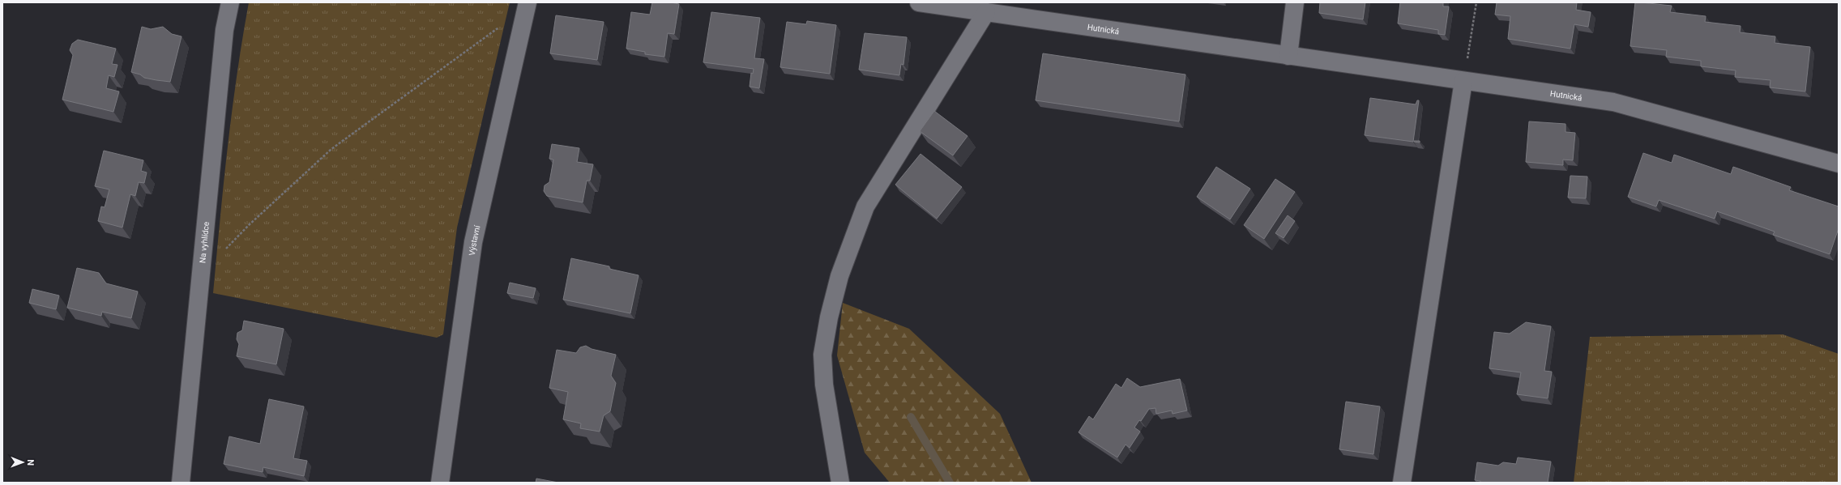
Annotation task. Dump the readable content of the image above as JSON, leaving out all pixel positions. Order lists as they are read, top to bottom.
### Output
{
  "streets": {
    "street": ["Hutnická", "Výstavní", "Na vyhlídce"]
  },
  "north": "right"
}
